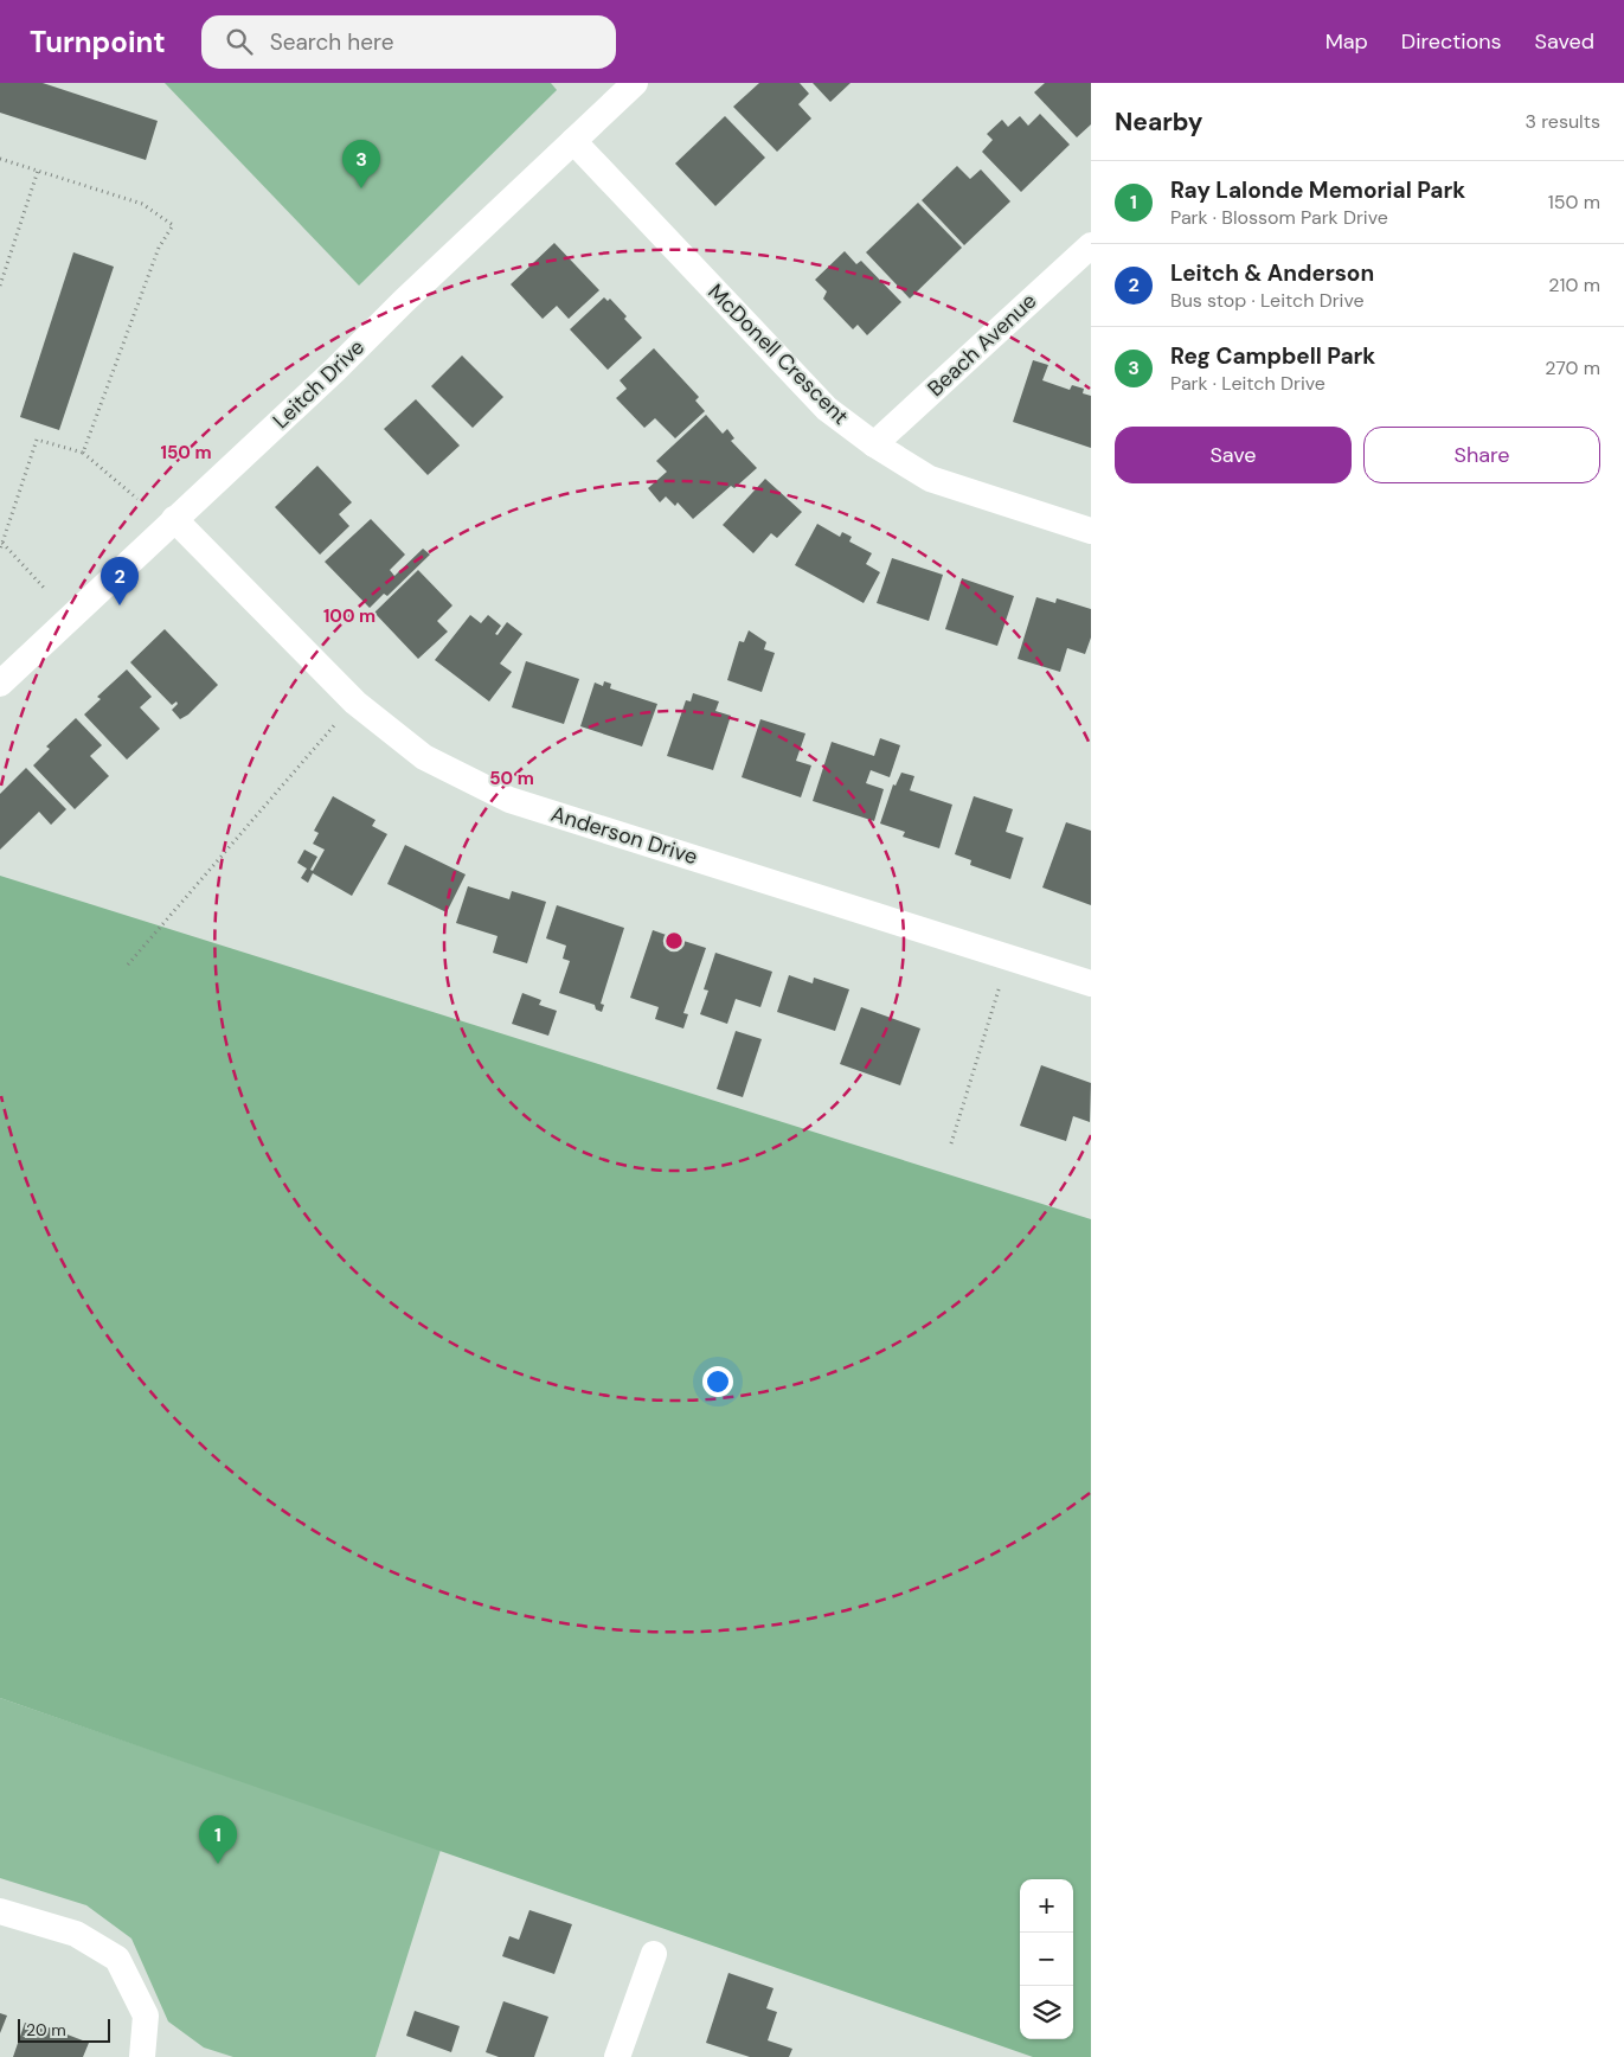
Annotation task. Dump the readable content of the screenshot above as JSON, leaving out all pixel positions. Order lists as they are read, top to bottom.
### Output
{
  "streets": {
    "street": [
      "Beach Avenue",
      "McDonell Crescent",
      "Leitch Drive",
      "Anderson Drive"
    ]
  },
  "crossings": [
    ["Beach Avenue", "McDonell Crescent"],
    ["McDonell Crescent", "Leitch Drive"],
    ["Leitch Drive", "Anderson Drive"]
  ],
  "scale_bar": "20 m",
  "page": {
    "header": "Turnpoint",
    "search": "Search here",
    "nav": ["Map", "Directions", "Saved"],
    "heading": ["Nearby", "3 results"],
    "pins": ["3", "2", "1"],
    "list": [
      {
        "mark": "1",
        "name": "Ray Lalonde Memorial Park",
        "note": "Park · Blossom Park Drive",
        "value": "150 m"
      },
      {
        "mark": "2",
        "name": "Leitch & Anderson",
        "note": "Bus stop · Leitch Drive",
        "value": "210 m"
      },
      {
        "mark": "3",
        "name": "Reg Campbell Park",
        "note": "Park · Leitch Drive",
        "value": "270 m"
      }
    ],
    "buttons": ["Save", "Share"],
    "map_buttons": ["+", "−"],
    "scale": "20 m"
  },
  "rings": ["150 m", "100 m", "50 m"]
}
